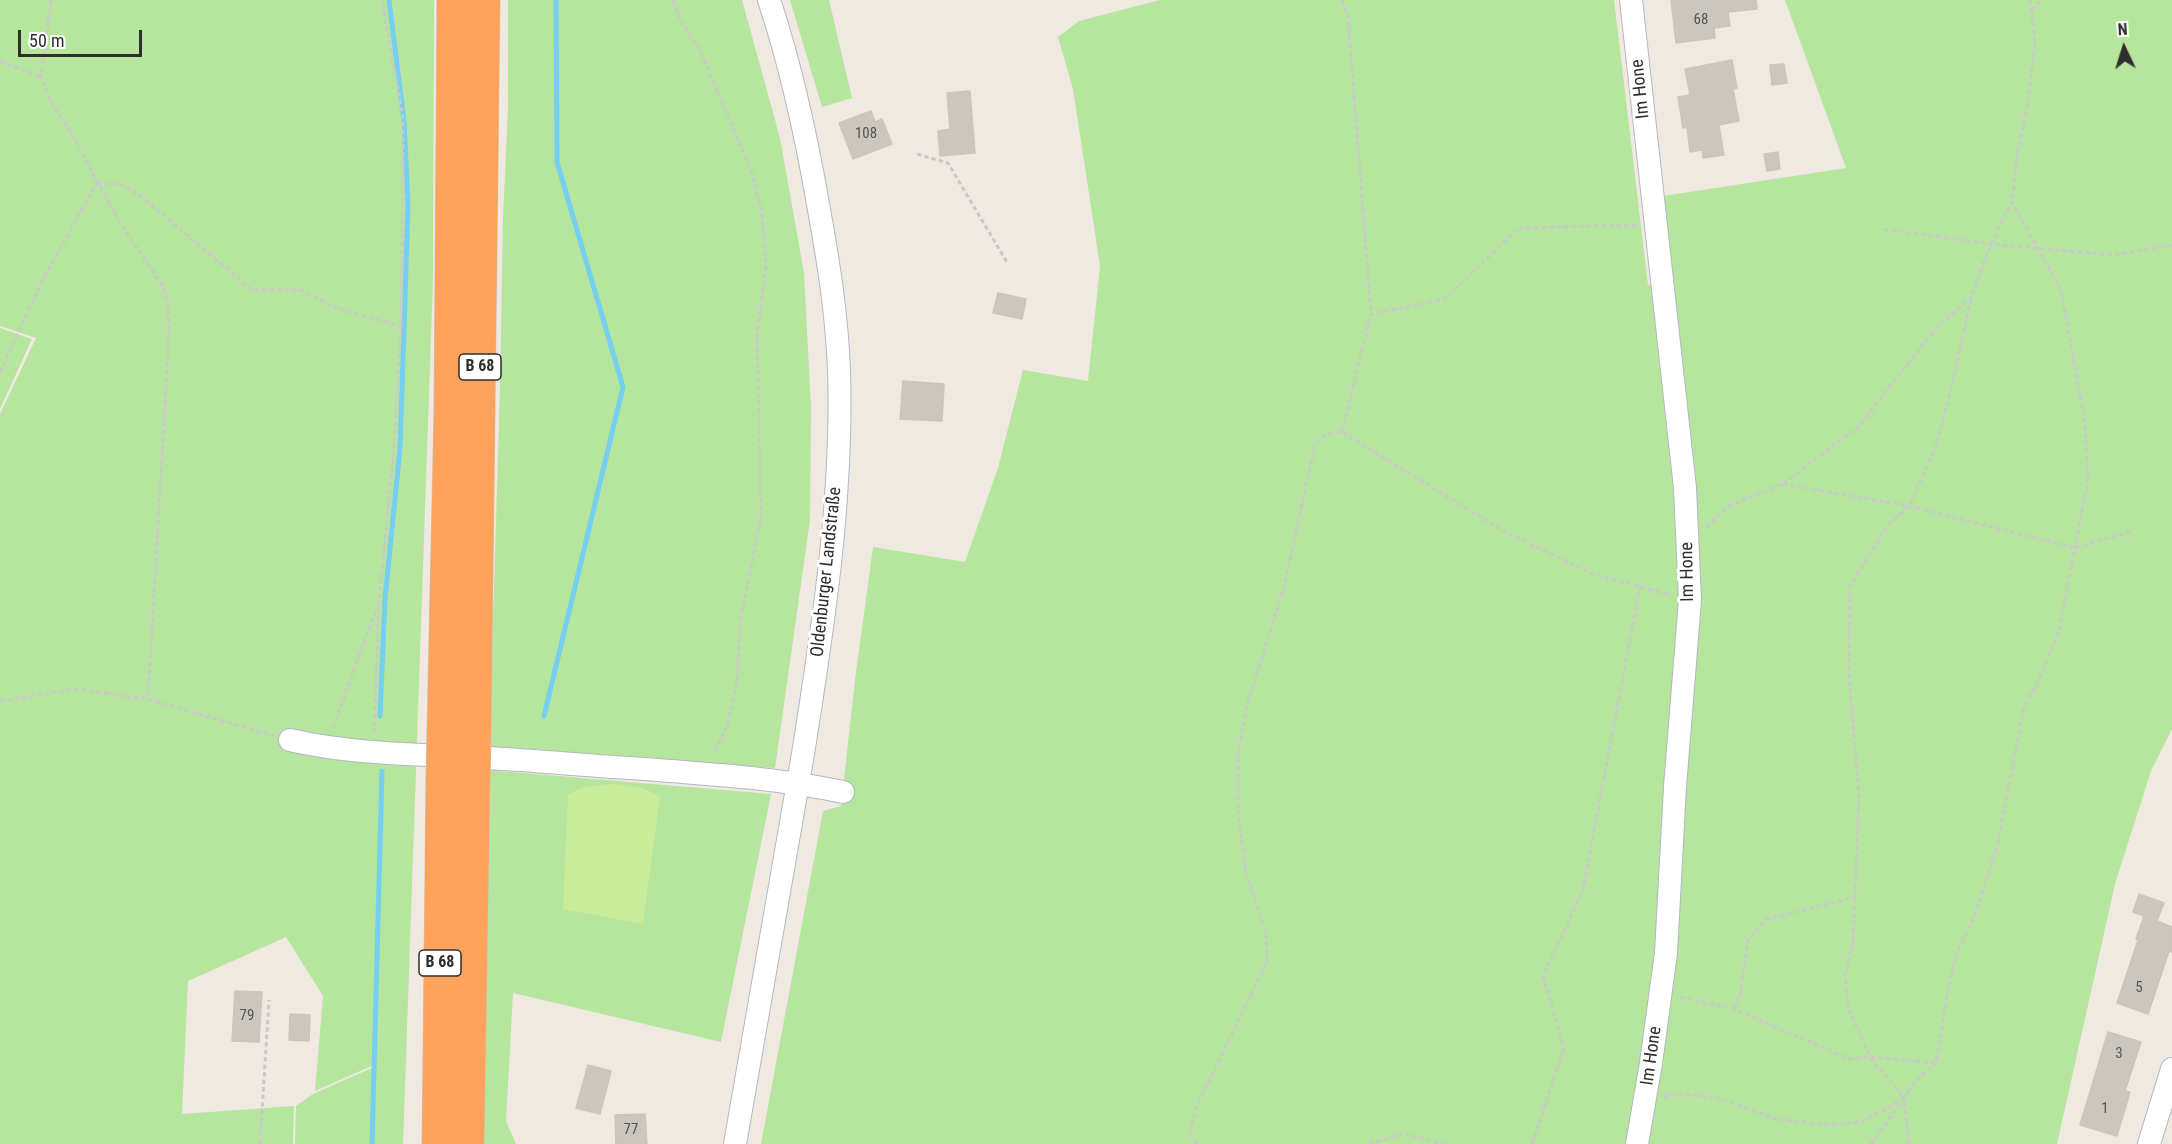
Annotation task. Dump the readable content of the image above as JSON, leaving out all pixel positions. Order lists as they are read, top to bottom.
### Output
{
  "streets": {
    "highway": ["B 68"],
    "street": ["Im Hone", "Oldenburger Landstraße"]
  },
  "house_numbers": [
    "68",
    "108",
    "5",
    "79",
    "3",
    "1",
    "77"
  ],
  "scale_bar": "50 m",
  "north": "top"
}
